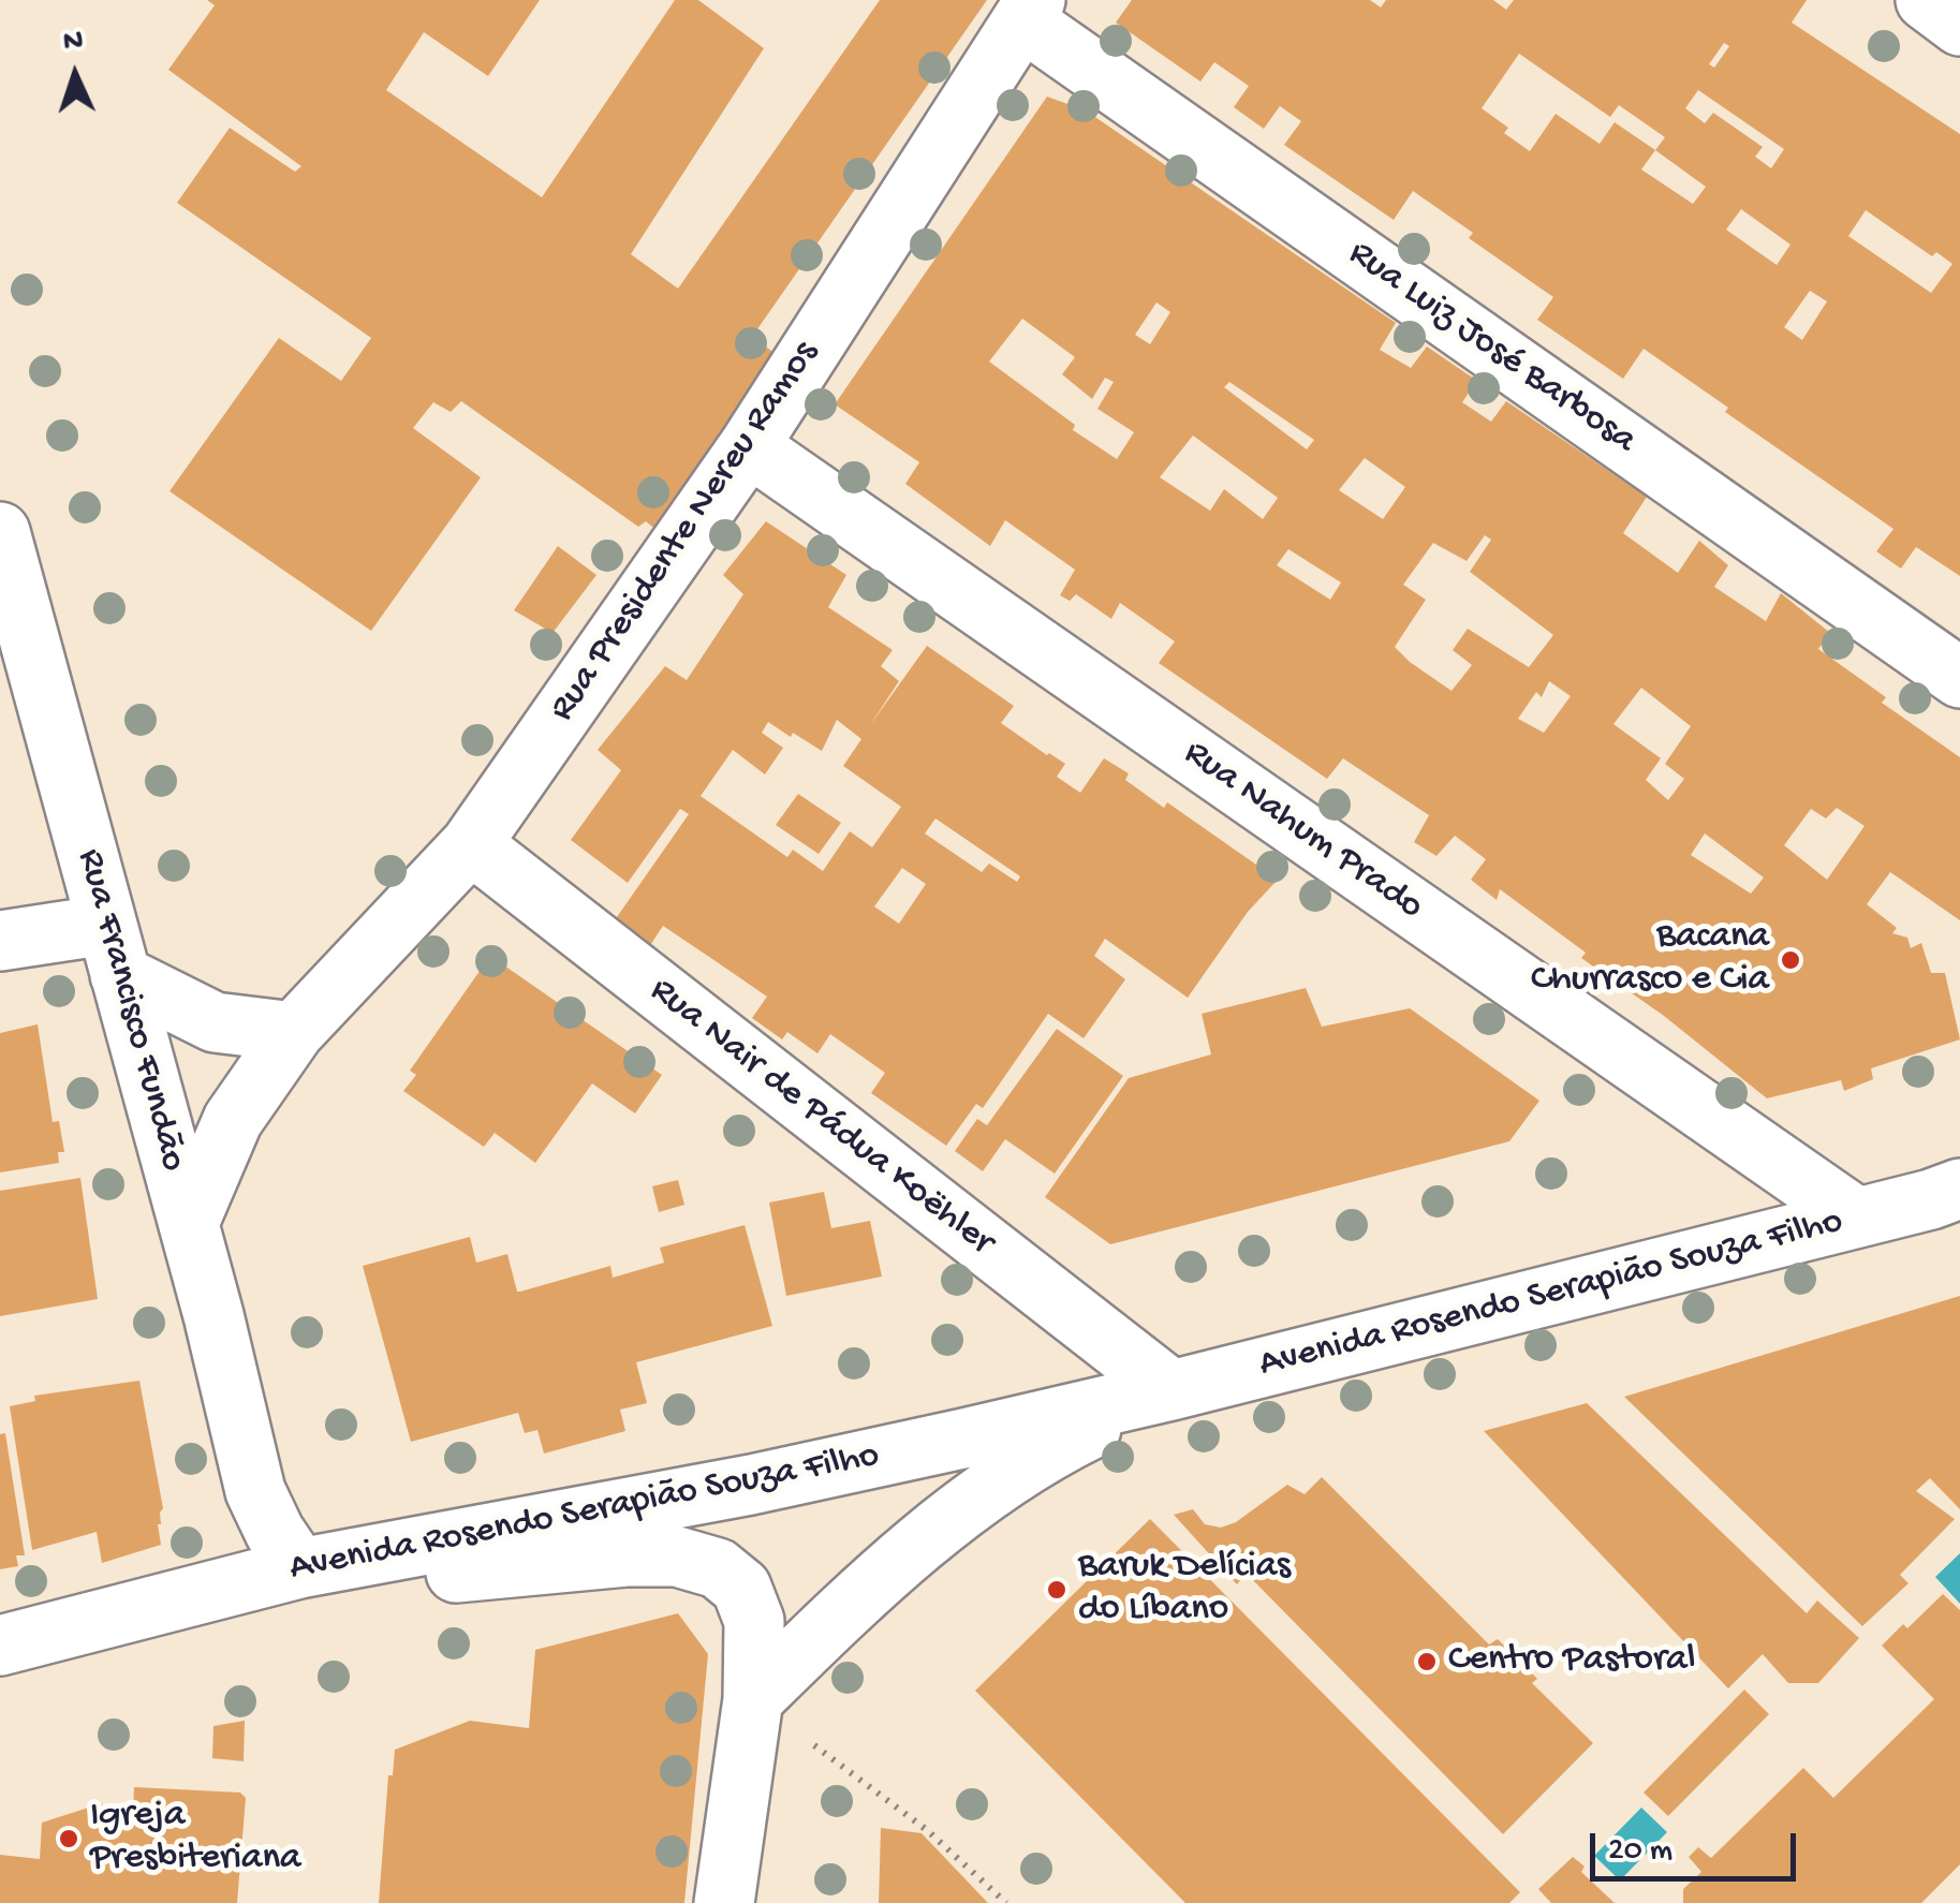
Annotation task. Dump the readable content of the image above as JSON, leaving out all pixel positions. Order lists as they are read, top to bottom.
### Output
{
  "streets": {
    "street": [
      "Rua Luiz José Barbosa",
      "Rua Presidente Nereu Ramos",
      "Rua Nahum Prado",
      "Rua Francisco Fundão",
      "Rua Nair de Pádua Koëhler",
      "Avenida Rosendo Serapião Souza Filho"
    ]
  },
  "crossings": [
    ["Rua Luiz José Barbosa", "Rua Presidente Nereu Ramos"],
    ["Rua Presidente Nereu Ramos", "Rua Nahum Prado"],
    ["Rua Presidente Nereu Ramos", "Rua Francisco Fundão"],
    ["Rua Presidente Nereu Ramos", "Rua Nair de Pádua Koëhler"],
    ["Rua Nahum Prado", "Avenida Rosendo Serapião Souza Filho"],
    ["Rua Francisco Fundão", "Avenida Rosendo Serapião Souza Filho"],
    ["Rua Nair de Pádua Koëhler", "Avenida Rosendo Serapião Souza Filho"]
  ],
  "places": [
    "Bacana Churrasco e Cia",
    "Baruk Delícias do Líbano",
    "Centro Pastoral",
    "Igreja Presbiteriana"
  ],
  "scale_bar": "20 m",
  "north": "top"
}
